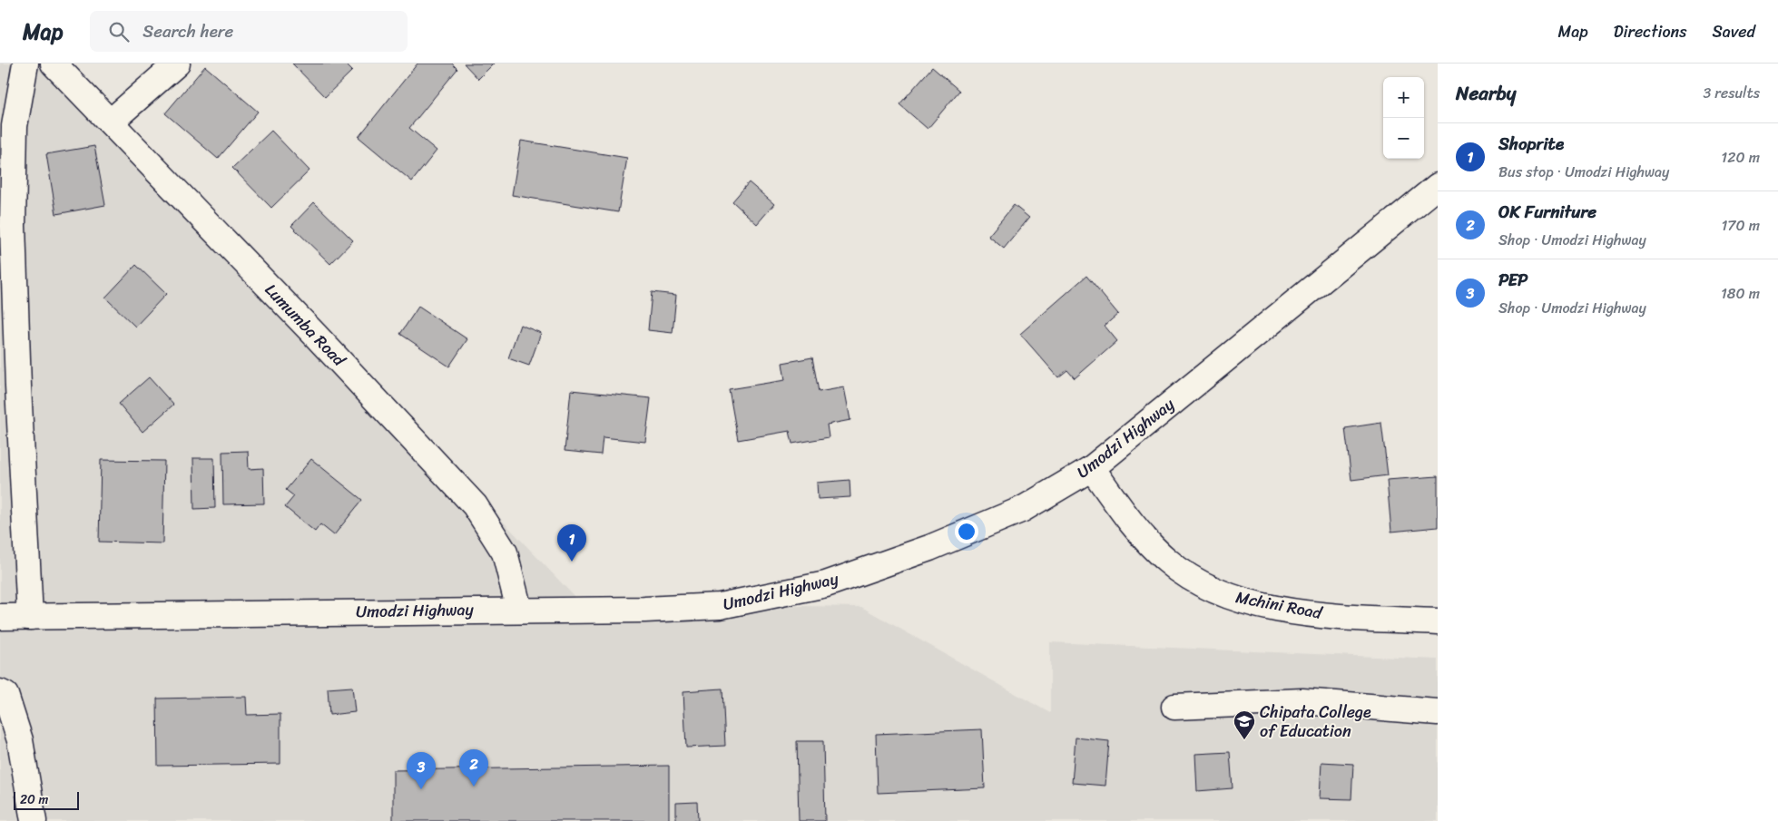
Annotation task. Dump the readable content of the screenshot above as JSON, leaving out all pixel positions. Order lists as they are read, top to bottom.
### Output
{
  "streets": {
    "main road": ["Lumumba Road", "Umodzi Highway", "Mchini Road"]
  },
  "crossings": [
    ["Lumumba Road", "Umodzi Highway"],
    ["Umodzi Highway", "Mchini Road"]
  ],
  "places": {
    "school or university": ["Chipata College of Education"]
  },
  "scale_bar": "20 m",
  "page": {
    "header": "Map",
    "search": "Search here",
    "nav": ["Map", "Directions", "Saved"],
    "heading": ["Nearby", "3 results"],
    "map_buttons": ["+", "−"],
    "list": [
      {
        "mark": "1",
        "name": "Shoprite",
        "note": "Bus stop · Umodzi Highway",
        "value": "120 m"
      },
      {
        "mark": "2",
        "name": "OK Furniture",
        "note": "Shop · Umodzi Highway",
        "value": "170 m"
      },
      {
        "mark": "3",
        "name": "PEP",
        "note": "Shop · Umodzi Highway",
        "value": "180 m"
      }
    ],
    "pins": ["1", "2", "3"],
    "scale": "20 m"
  }
}
